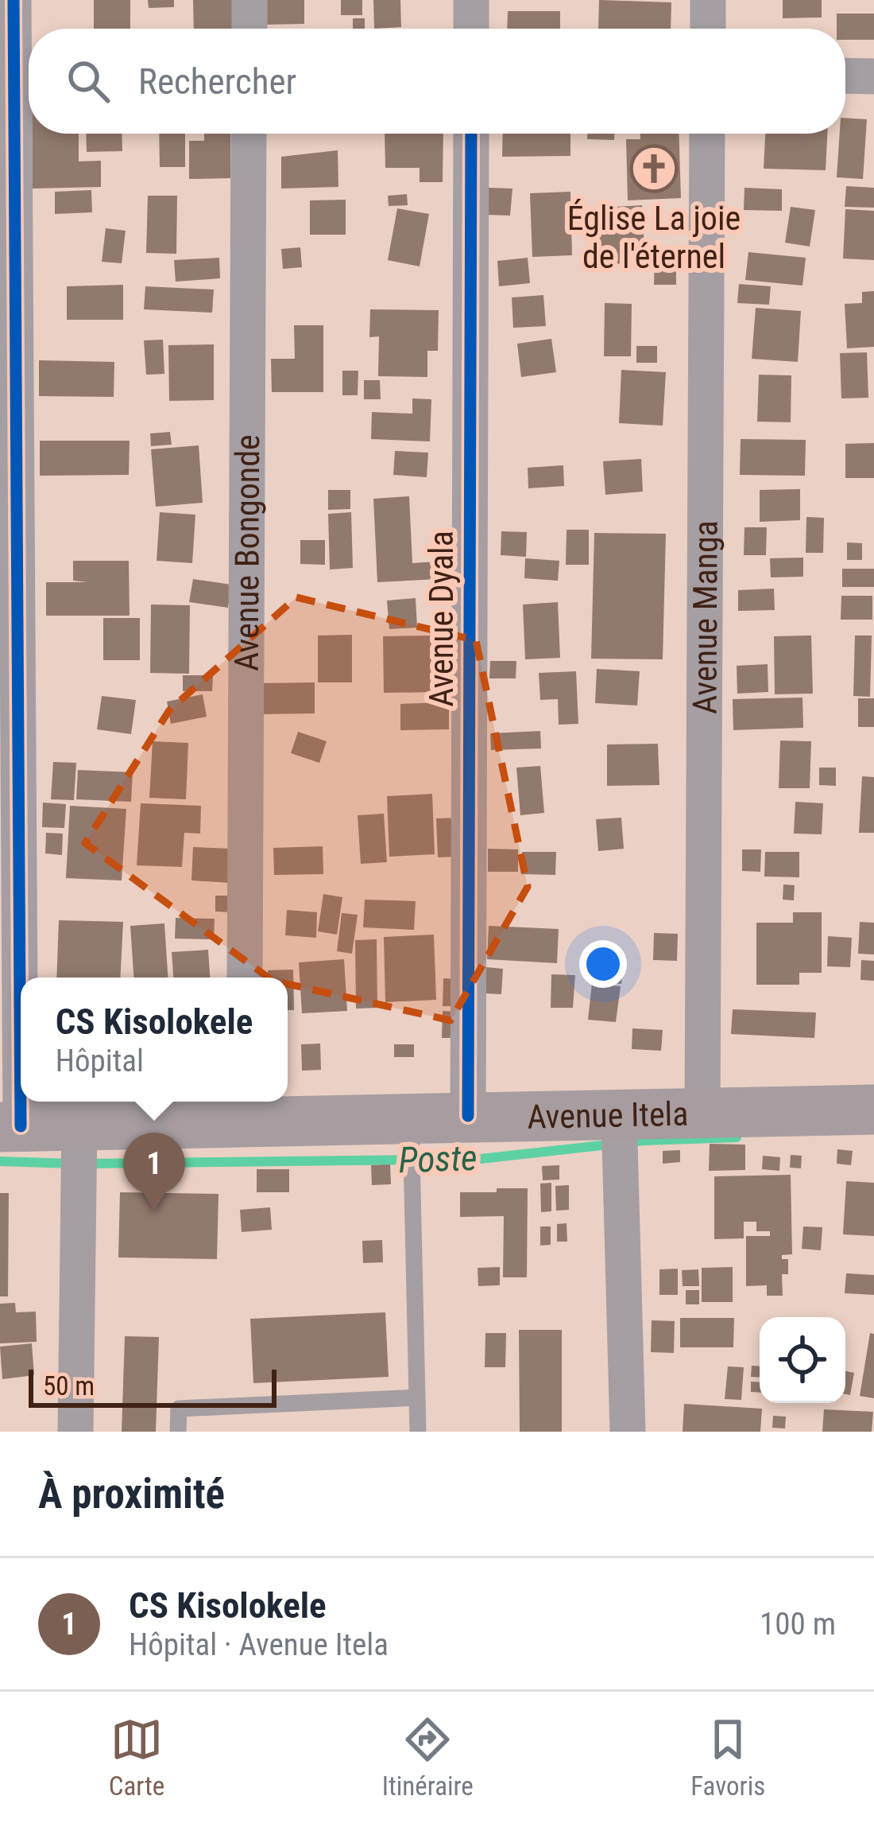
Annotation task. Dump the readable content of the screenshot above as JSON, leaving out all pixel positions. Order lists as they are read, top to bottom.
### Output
{
  "streets": {
    "street": [
      "Avenue Bongonde",
      "Avenue Manga",
      "Avenue Dyala",
      "Avenue Itela"
    ]
  },
  "crossings": [
    ["Avenue Manga", "Avenue Itela"],
    ["Avenue Dyala", "Avenue Itela"]
  ],
  "water": ["Poste"],
  "places": {
    "church": ["Église La joie de l'éternel"]
  },
  "scale_bar": "50 m",
  "page": {
    "search": "Rechercher",
    "popup": ["CS Kisolokele", "Hôpital"],
    "pins": "1",
    "scale": "50 m",
    "heading": "À proximité",
    "list": [
      {
        "mark": "1",
        "name": "CS Kisolokele",
        "note": "Hôpital · Avenue Itela",
        "value": "100 m"
      }
    ],
    "nav": ["Carte", "Itinéraire", "Favoris"]
  }
}
